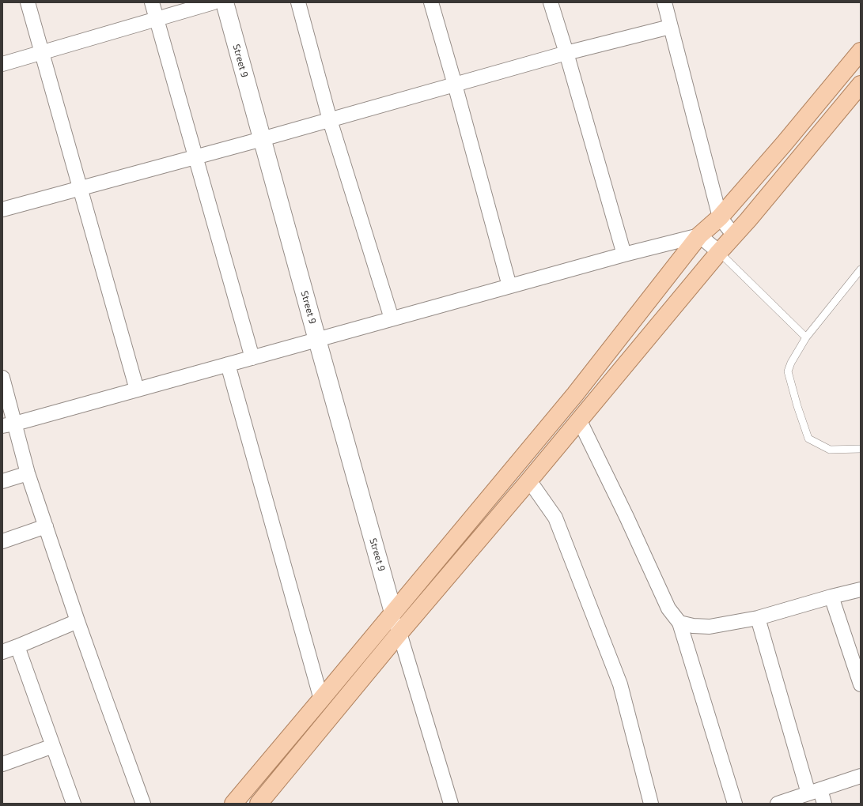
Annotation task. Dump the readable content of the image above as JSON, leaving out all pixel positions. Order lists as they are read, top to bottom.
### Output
{
  "streets": {
    "street": ["Street 9"]
  }
}
